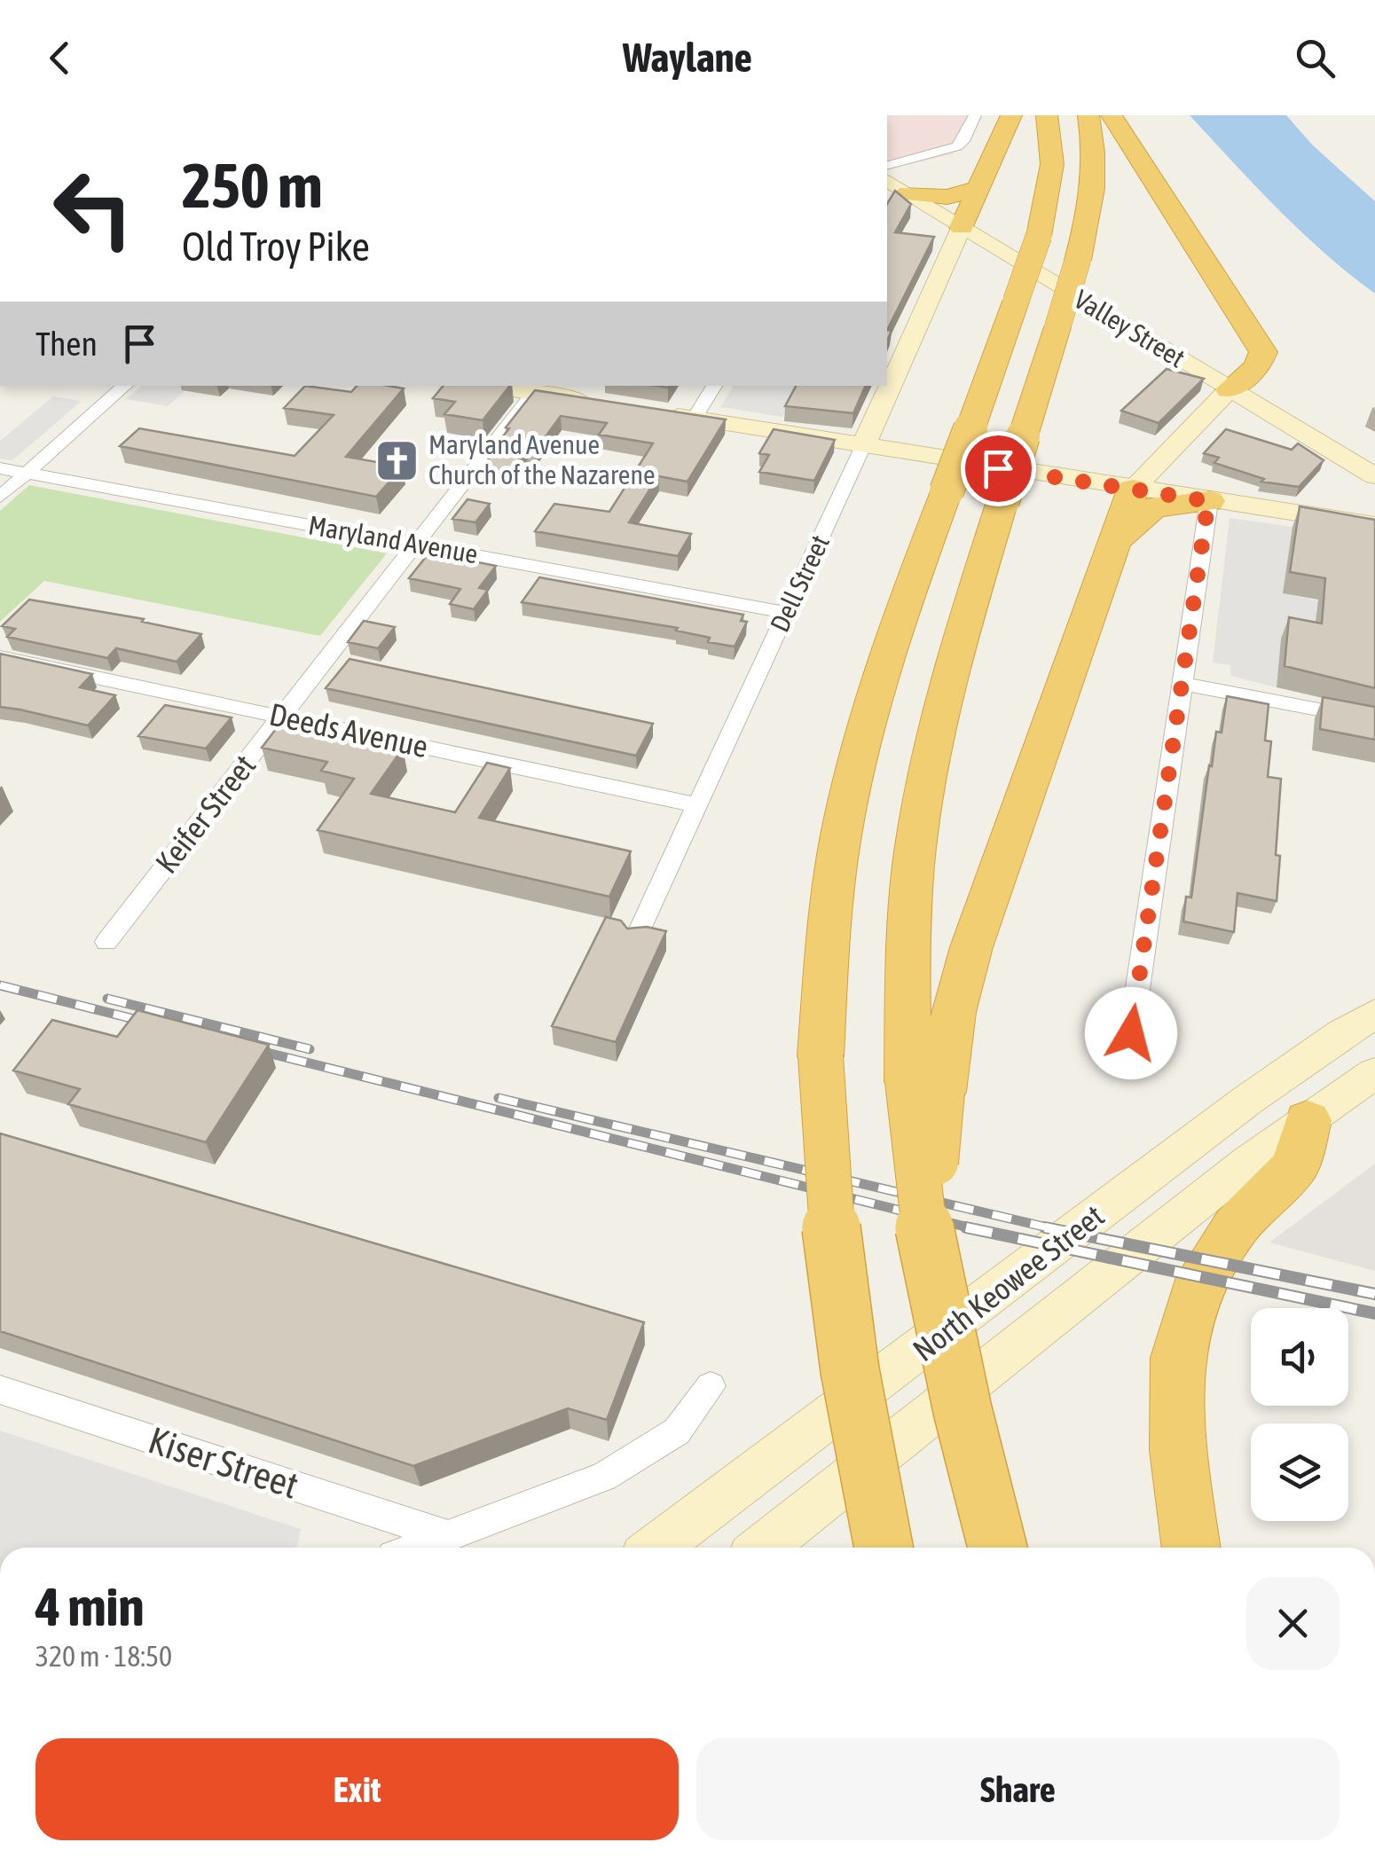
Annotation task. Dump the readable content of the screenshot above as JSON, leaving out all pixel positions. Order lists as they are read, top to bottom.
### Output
{
  "streets": {
    "main road": ["Valley Street", "Dell Street", "North Keowee Street"],
    "street": [
      "Maryland Avenue",
      "Deeds Avenue",
      "Keifer Street",
      "Kiser Street"
    ]
  },
  "crossings": [
    ["Valley Street", "Dell Street"],
    ["Maryland Avenue", "Dell Street"],
    ["Maryland Avenue", "Keifer Street"],
    ["Dell Street", "Deeds Avenue"],
    ["Deeds Avenue", "Keifer Street"]
  ],
  "places": {
    "church": ["Maryland Avenue Church of the Nazarene"]
  },
  "page": {
    "header": "Waylane",
    "turn": ["250 m", "Old Troy Pike"],
    "then": "Then",
    "heading": ["4 min", "320 m · 18:50"],
    "buttons": ["Exit", "Share"]
  }
}
